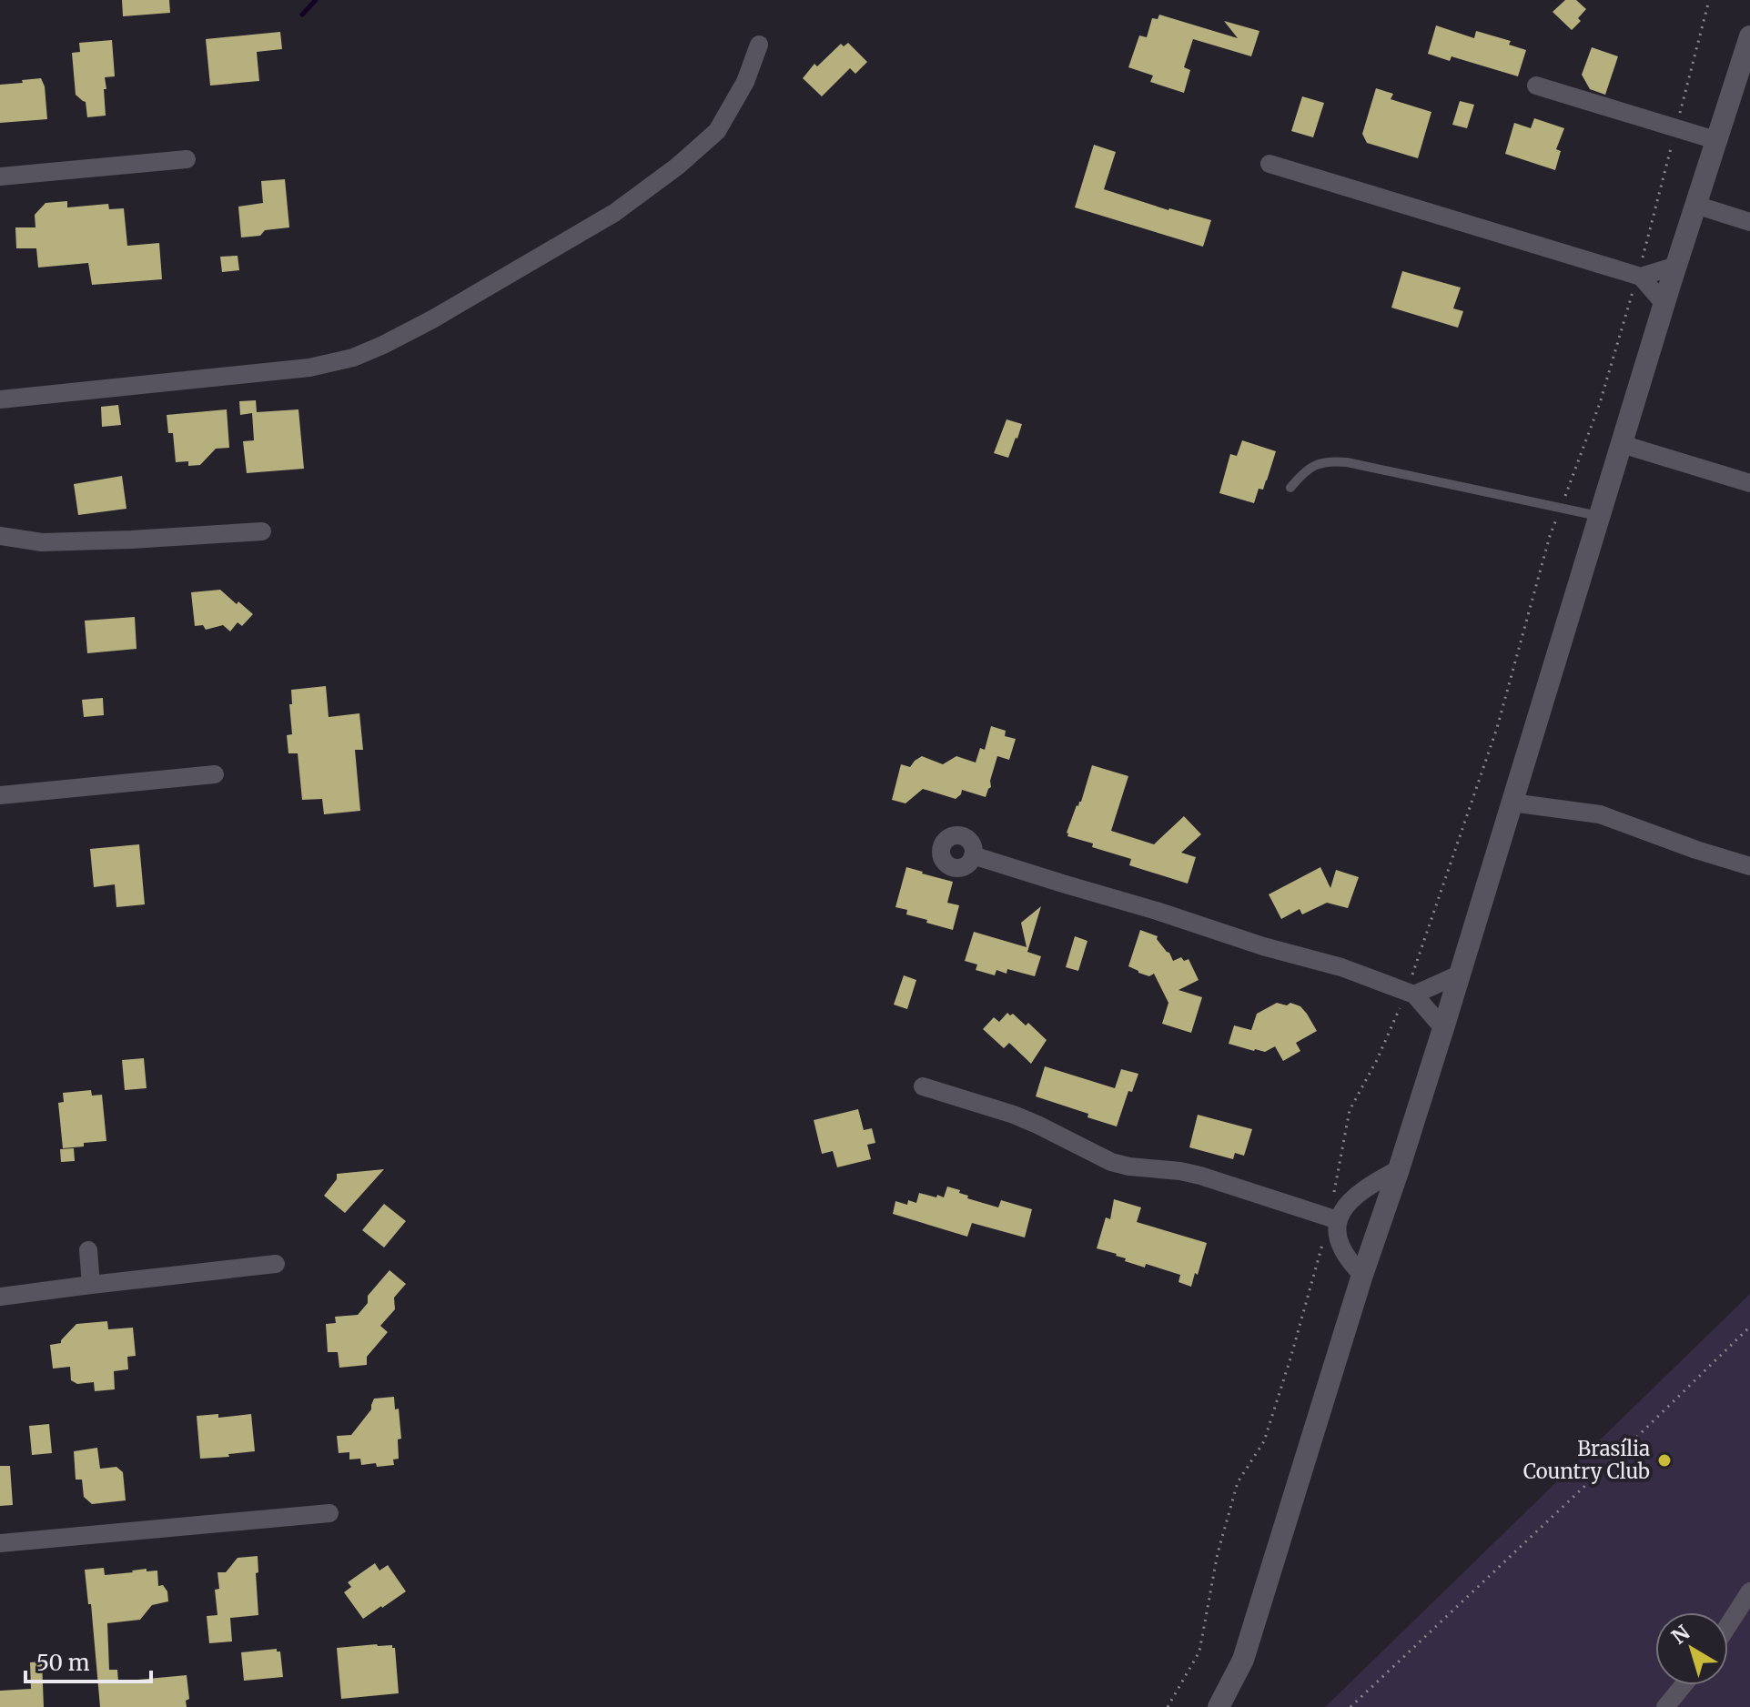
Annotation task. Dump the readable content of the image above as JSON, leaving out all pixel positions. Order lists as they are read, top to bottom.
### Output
{
  "places": ["Brasília Country Club"],
  "scale_bar": "50 m",
  "north": "top left"
}
